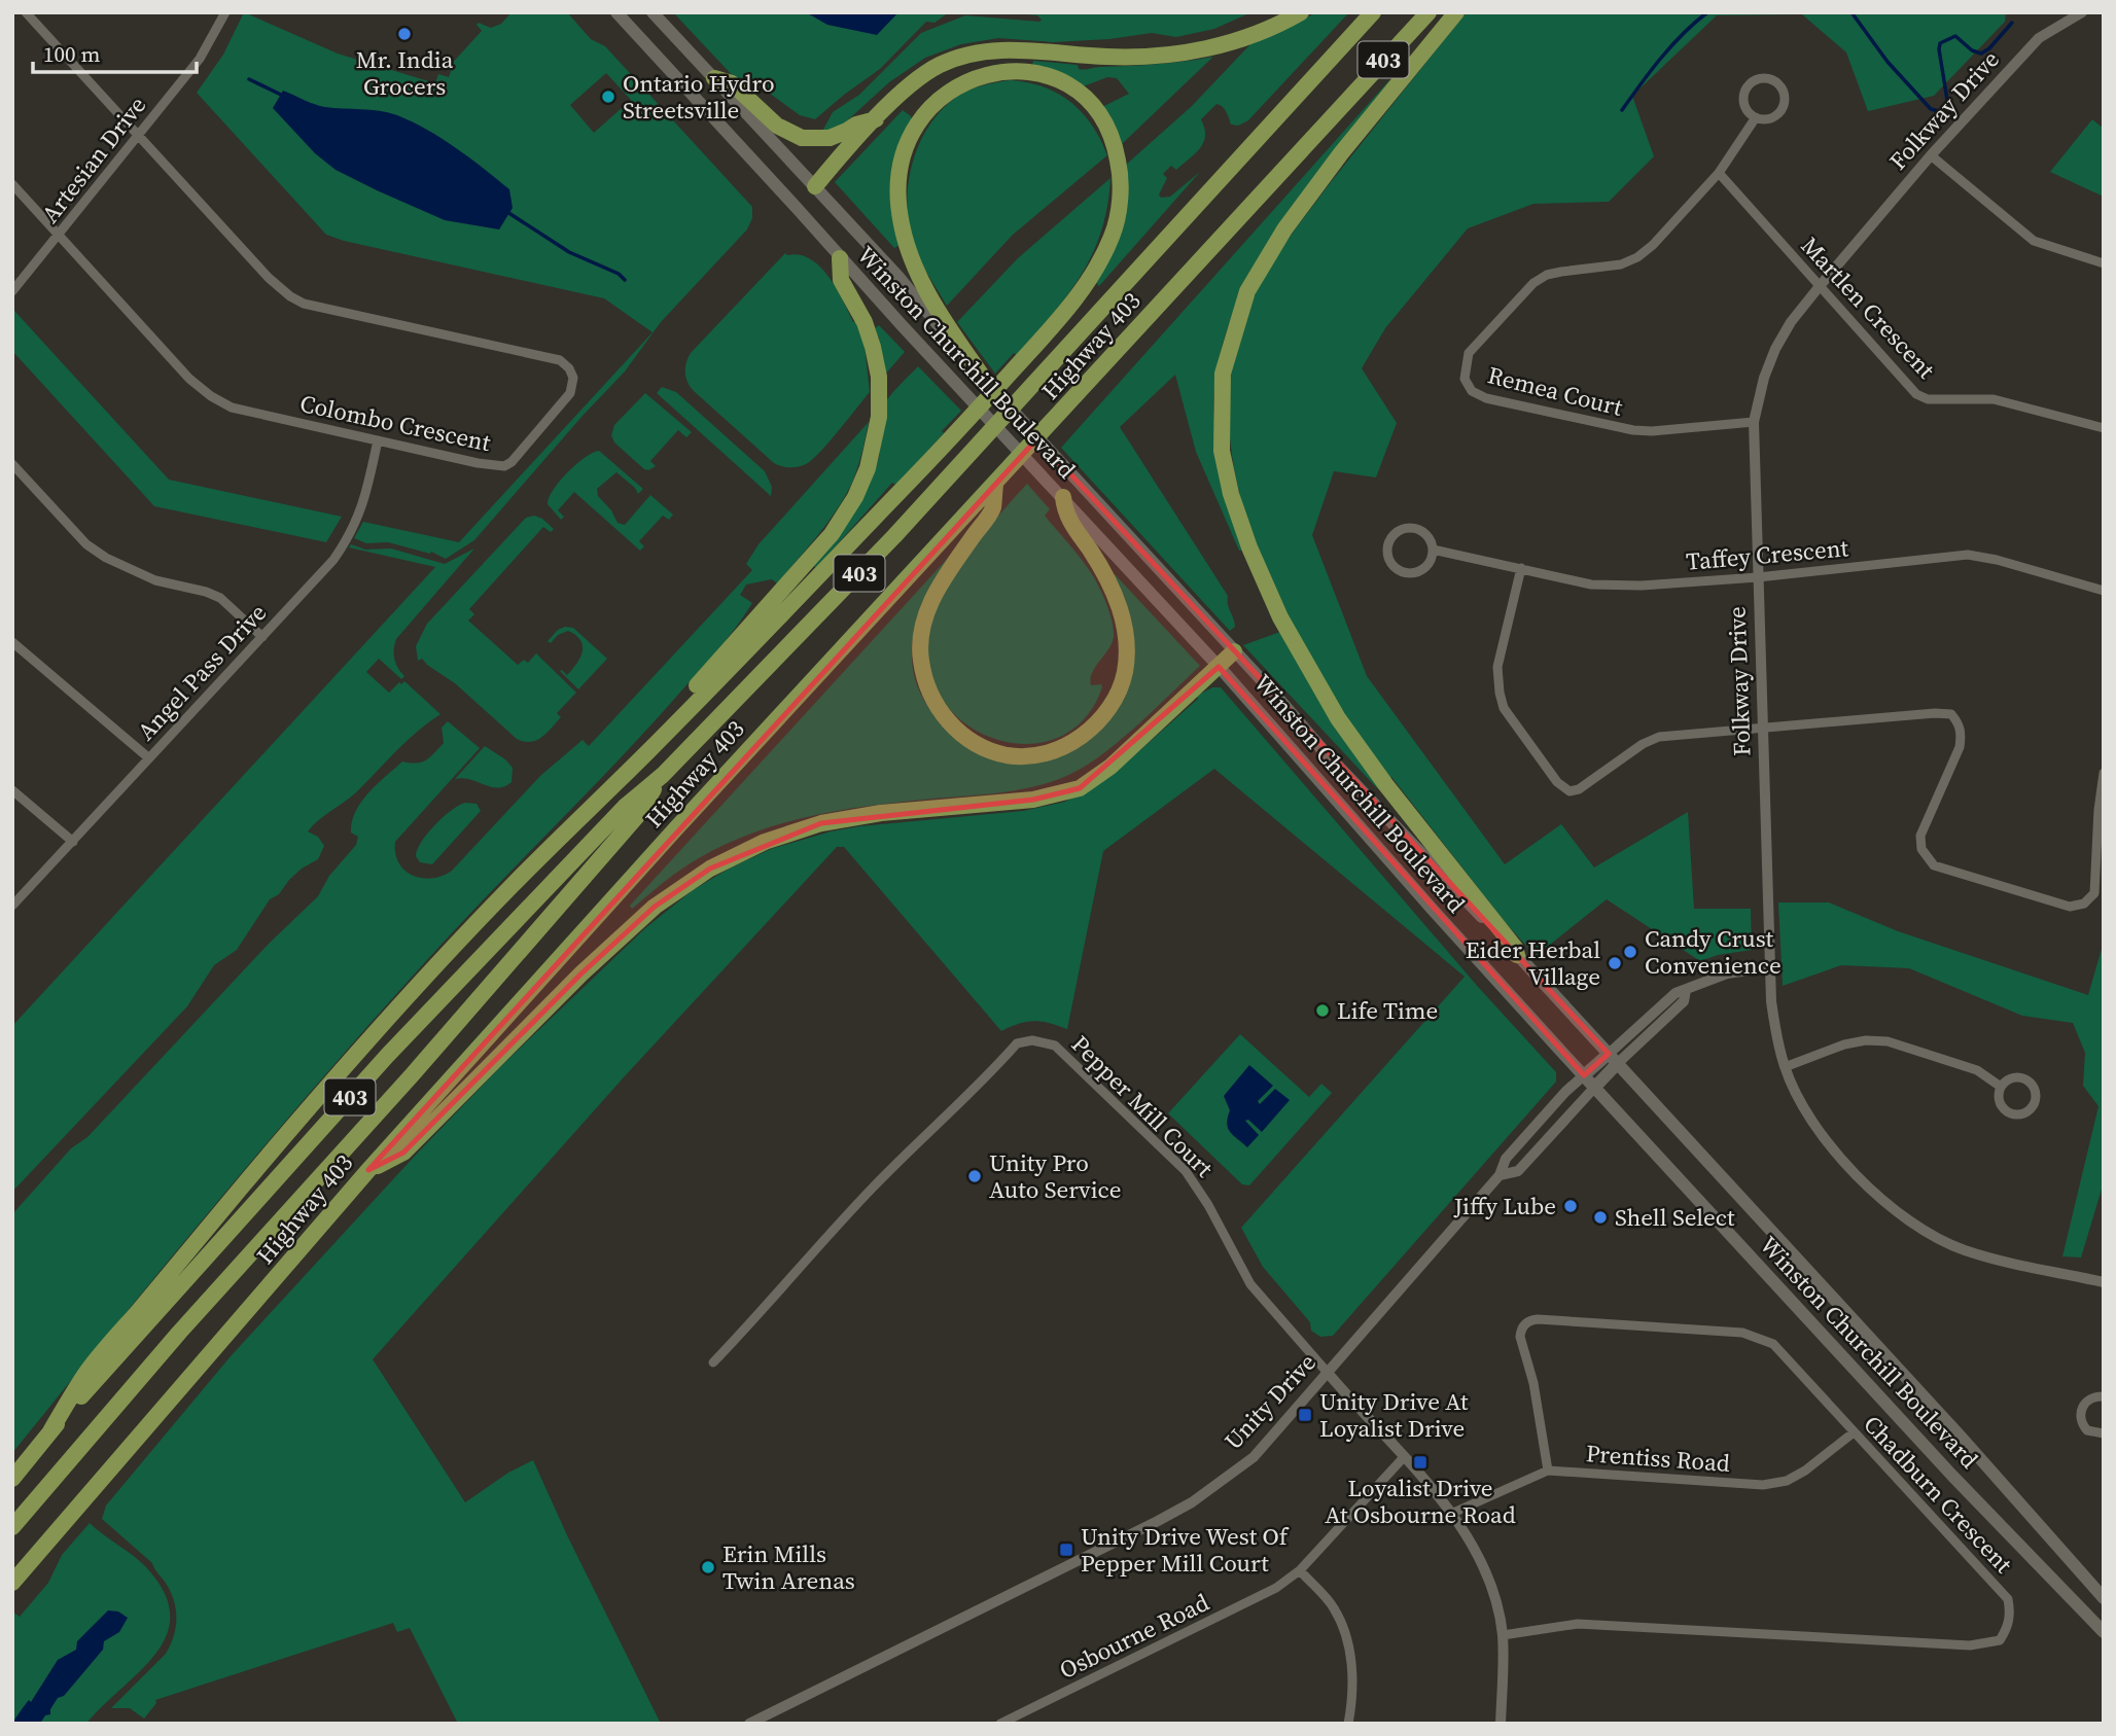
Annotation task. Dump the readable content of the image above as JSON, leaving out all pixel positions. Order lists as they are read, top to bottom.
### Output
{
  "streets": {
    "highway": ["403", "Highway 403"],
    "main road": ["Winston Churchill Boulevard"],
    "street": [
      "Folkway Drive",
      "Artesian Drive",
      "Martlen Crescent",
      "Remea Court",
      "Colombo Crescent",
      "Taffey Crescent",
      "Angel Pass Drive",
      "Pepper Mill Court",
      "Unity Drive",
      "Prentiss Road",
      "Chadburn Crescent",
      "Osbourne Road"
    ]
  },
  "crossings": [
    ["Folkway Drive", "Martlen Crescent"],
    ["Folkway Drive", "Remea Court"],
    ["Folkway Drive", "Taffey Crescent"],
    ["Artesian Drive", "Colombo Crescent"],
    ["Martlen Crescent", "Remea Court"],
    ["Winston Churchill Boulevard", "Unity Drive"],
    ["Colombo Crescent", "Angel Pass Drive"],
    ["Pepper Mill Court", "Unity Drive"],
    ["Prentiss Road", "Chadburn Crescent"]
  ],
  "places": {
    "other": [
      "Mr. India Grocers",
      "Ontario Hydro Streetsville",
      "Candy Crust Convenience",
      "Eider Herbal Village",
      "Life Time",
      "Unity Pro Auto Service",
      "Jiffy Lube",
      "Shell Select",
      "Erin Mills Twin Arenas"
    ],
    "transit": ["Unity Drive At Loyalist Drive", "Loyalist Drive At Osbourne Road", "Unity Drive West Of Pepper Mill Court"]
  },
  "scale_bar": "100 m"
}
